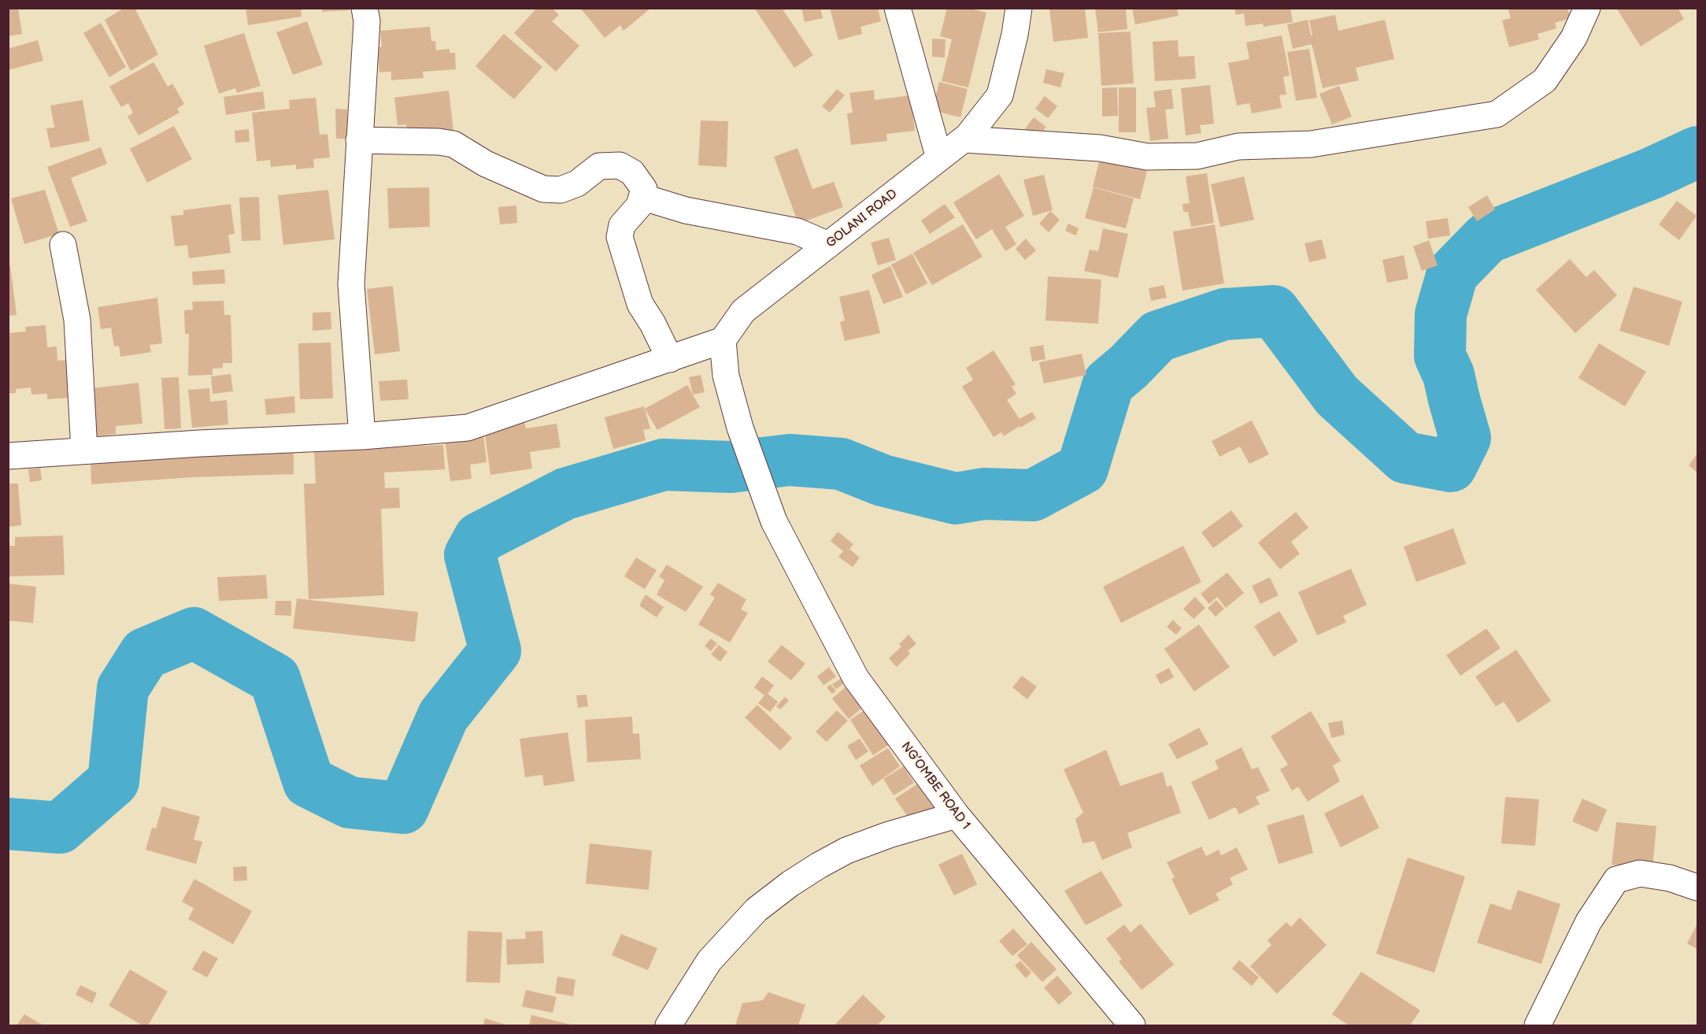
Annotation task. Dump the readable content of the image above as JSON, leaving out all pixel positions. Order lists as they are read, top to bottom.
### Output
{
  "streets": {
    "street": ["GOLANI ROAD", "NG’OMBE ROAD 1"]
  },
  "crossings": [
    ["GOLANI ROAD", "NG’OMBE ROAD 1"]
  ]
}
